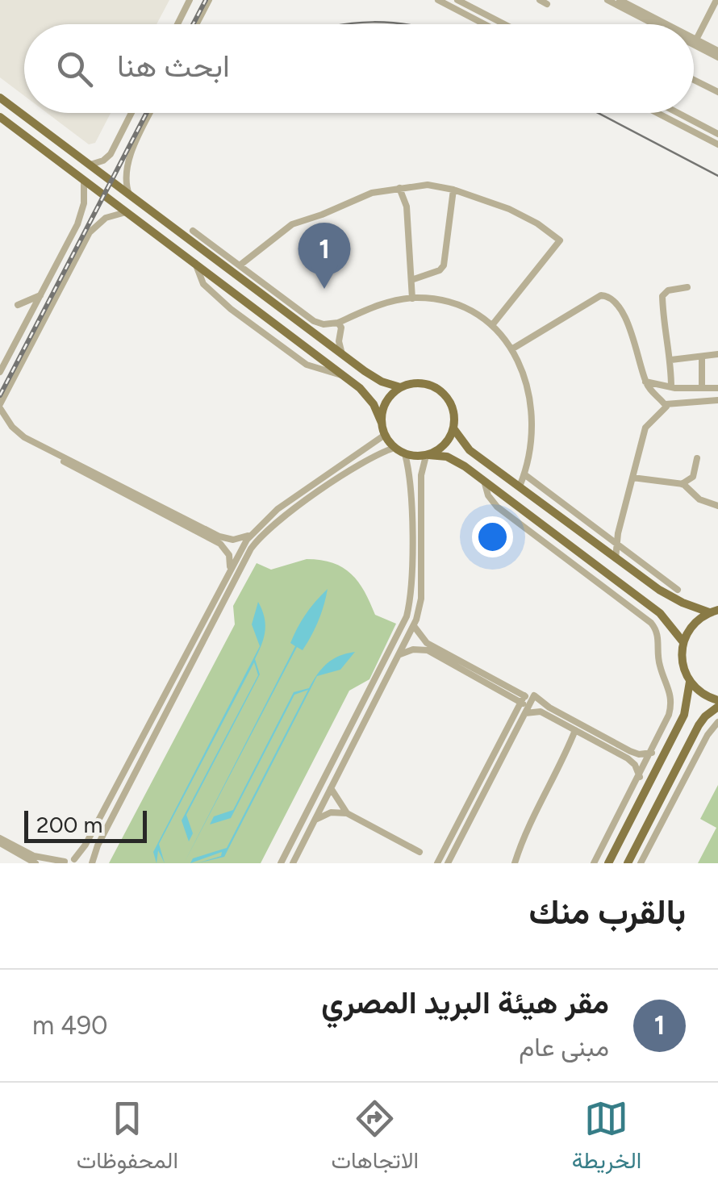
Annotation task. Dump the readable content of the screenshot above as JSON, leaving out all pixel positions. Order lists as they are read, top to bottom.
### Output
{
  "scale_bar": "200 m",
  "page": {
    "search": "ابحث هنا",
    "pins": "1",
    "scale": "200 m",
    "heading": "بالقرب منك",
    "list": [
      {
        "mark": "1",
        "name": "مقر هيئة البريد المصري",
        "note": "مبنى عام",
        "value": "490 m"
      }
    ],
    "nav": ["الخريطة", "الاتجاهات", "المحفوظات"]
  }
}
